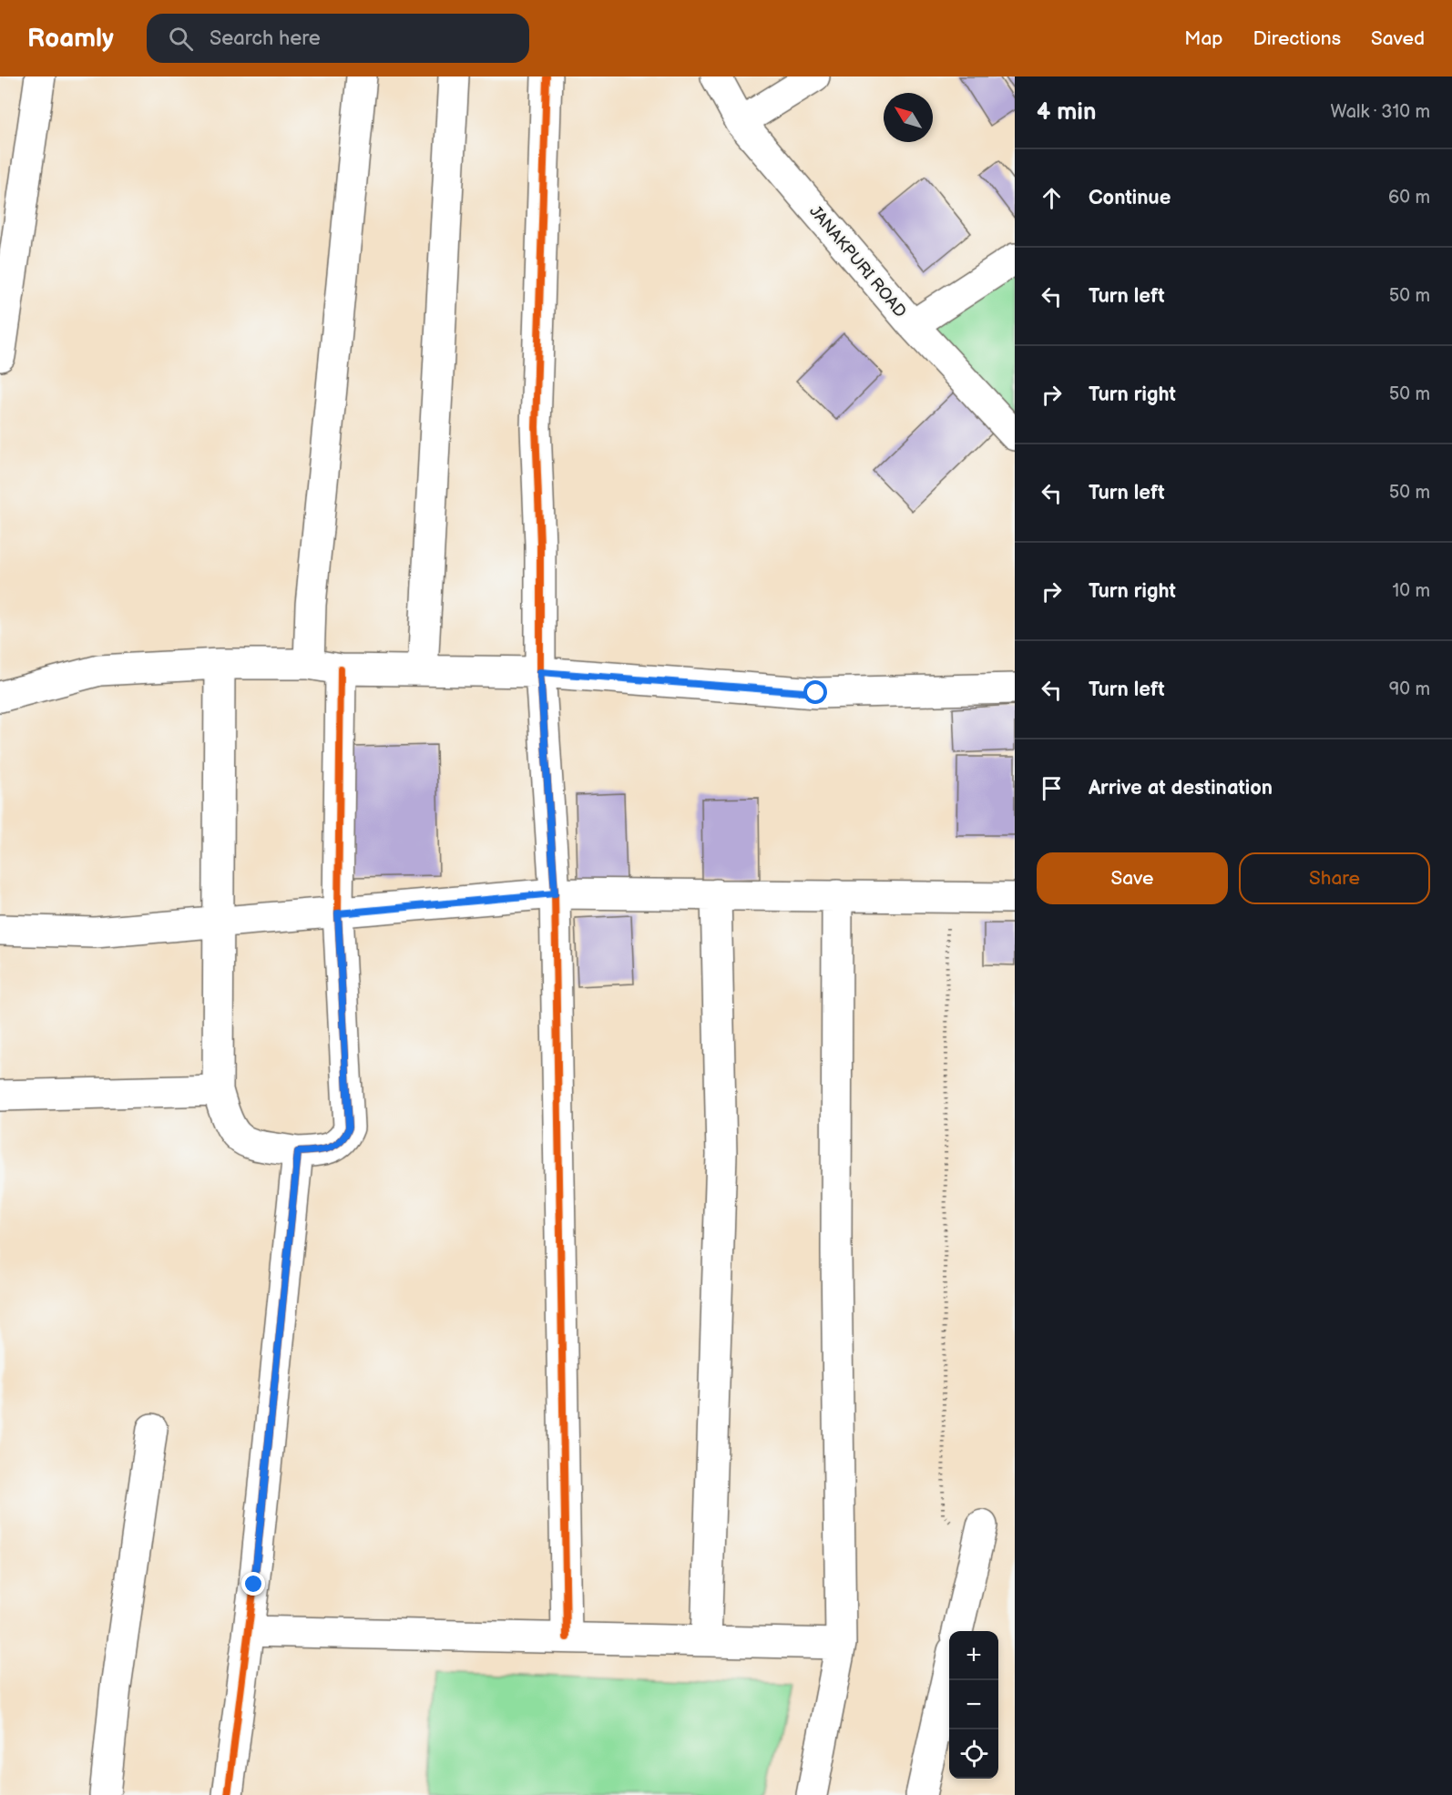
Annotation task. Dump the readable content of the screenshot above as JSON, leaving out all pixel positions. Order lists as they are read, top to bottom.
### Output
{
  "streets": {
    "street": ["JANAKPURI ROAD"]
  },
  "north": "top left",
  "page": {
    "header": "Roamly",
    "search": "Search here",
    "nav": ["Map", "Directions", "Saved"],
    "heading": ["4 min", "Walk · 310 m"],
    "list": [
      ["Continue", "60 m"],
      ["Turn left", "50 m"],
      ["Turn right", "50 m"],
      ["Turn left", "50 m"],
      ["Turn right", "10 m"],
      ["Turn left", "90 m"],
      "Arrive at destination"
    ],
    "buttons": ["Save", "Share"],
    "map_buttons": ["+", "−"]
  }
}
